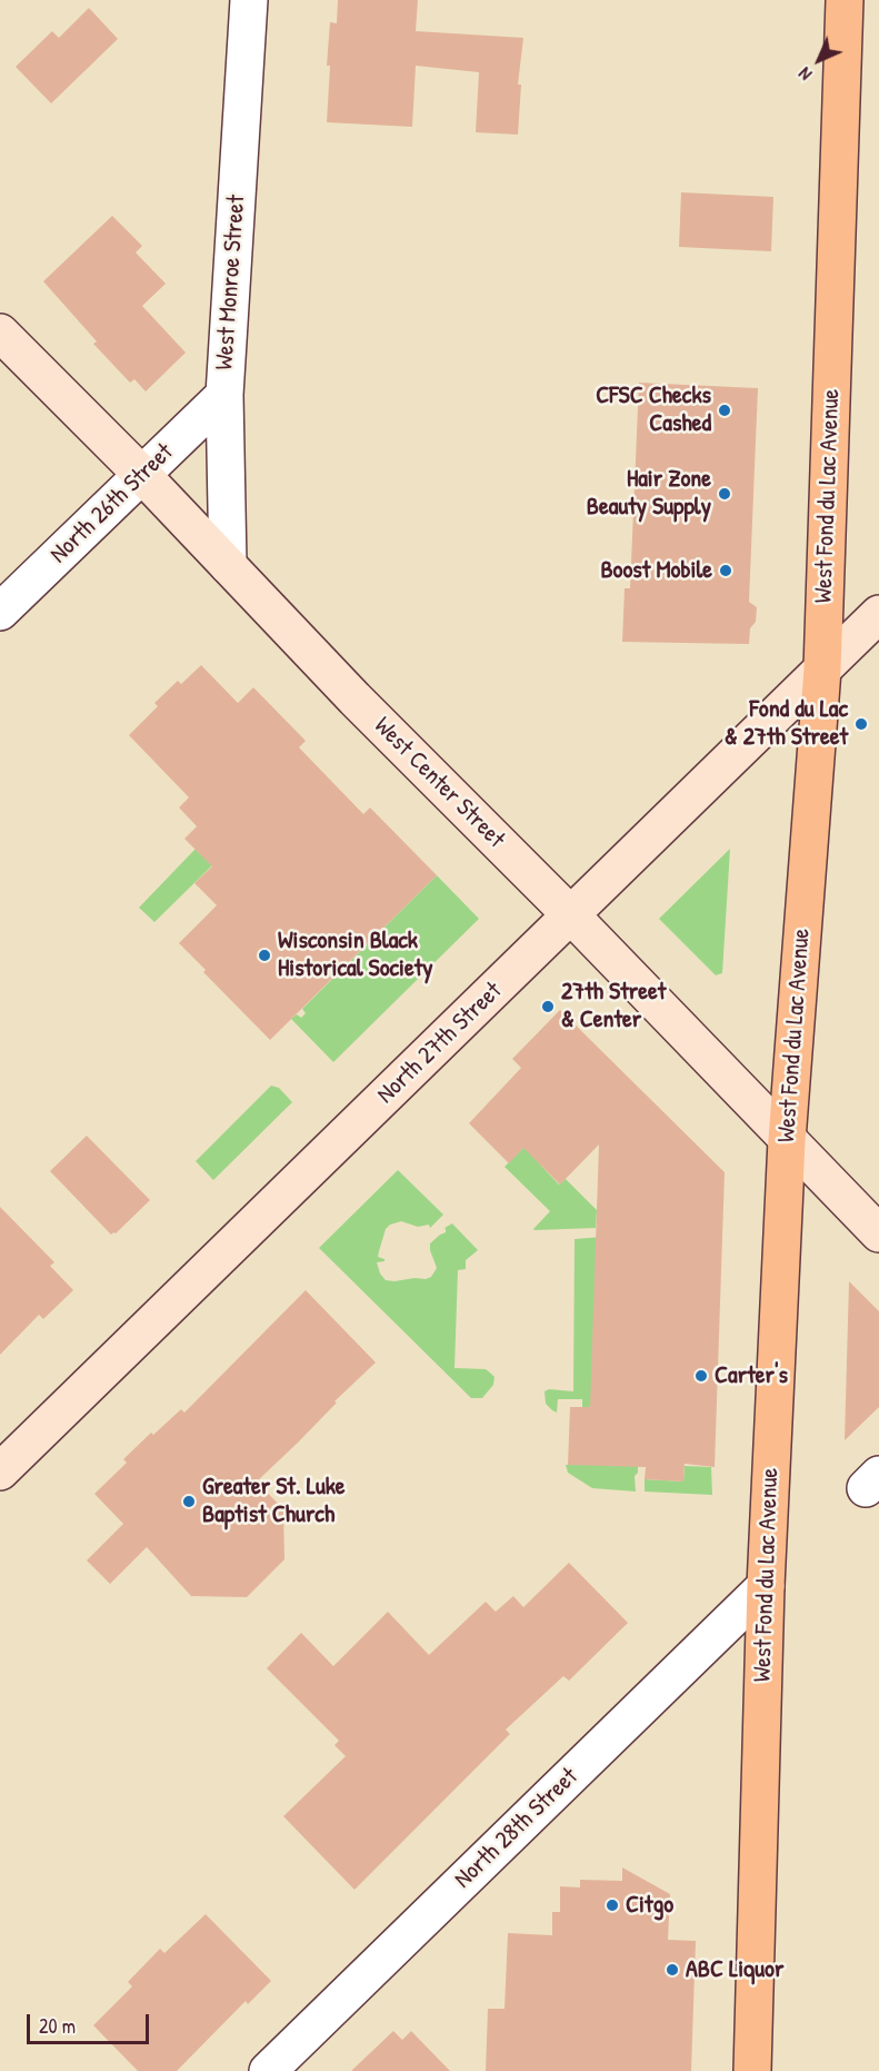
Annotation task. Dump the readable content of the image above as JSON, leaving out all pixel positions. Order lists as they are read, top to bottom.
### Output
{
  "streets": {
    "main road": ["West Fond du Lac Avenue"],
    "street": [
      "West Monroe Street",
      "North 26th Street",
      "West Center Street",
      "North 27th Street",
      "North 28th Street"
    ]
  },
  "crossings": [
    ["West Monroe Street", "North 26th Street"],
    ["West Monroe Street", "West Center Street"],
    ["West Fond du Lac Avenue", "West Center Street"],
    ["West Fond du Lac Avenue", "North 27th Street"],
    ["West Fond du Lac Avenue", "North 28th Street"],
    ["North 26th Street", "West Center Street"],
    ["West Center Street", "North 27th Street"]
  ],
  "places": [
    "CFSC Checks Cashed",
    "Hair Zone Beauty Supply",
    "Boost Mobile",
    "Fond du Lac & 27th Street",
    "Wisconsin Black Historical Society",
    "27th Street & Center",
    "Carter's",
    "Greater St. Luke Baptist Church",
    "Citgo",
    "ABC Liquor"
  ],
  "scale_bar": "20 m",
  "north": "bottom left"
}
